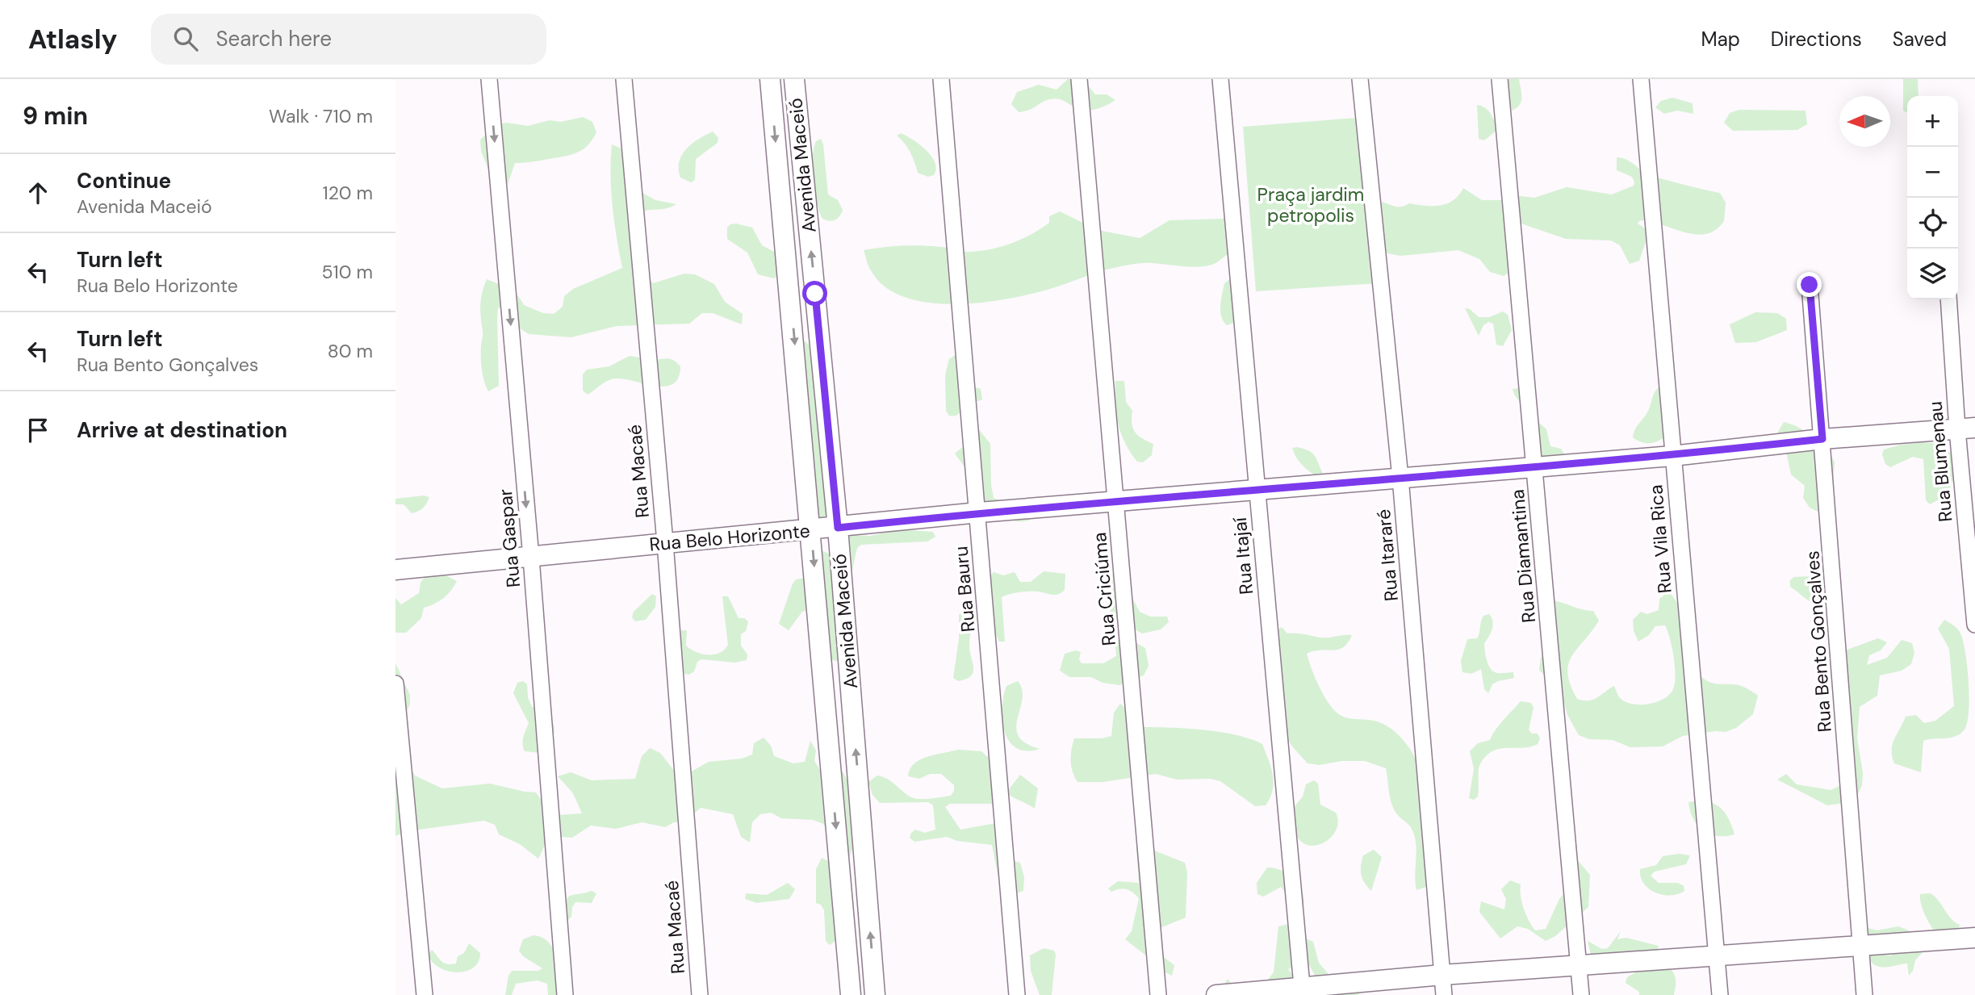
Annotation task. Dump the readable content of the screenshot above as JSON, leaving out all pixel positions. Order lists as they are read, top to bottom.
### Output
{
  "streets": {
    "street": [
      "Avenida Maceió",
      "Rua Blumenau",
      "Rua Macaé",
      "Rua Belo Horizonte",
      "Rua Gaspar",
      "Rua Vila Rica",
      "Rua Itararé",
      "Rua Itajaí",
      "Rua Diamantina",
      "Rua Bauru",
      "Rua Criciúma",
      "Rua Bento Gonçalves"
    ]
  },
  "crossings": [
    ["Avenida Maceió", "Rua Belo Horizonte"],
    ["Rua Blumenau", "Rua Belo Horizonte"],
    ["Rua Macaé", "Rua Belo Horizonte"],
    ["Rua Belo Horizonte", "Rua Gaspar"],
    ["Rua Belo Horizonte", "Rua Vila Rica"],
    ["Rua Belo Horizonte", "Rua Itararé"],
    ["Rua Belo Horizonte", "Rua Itajaí"],
    ["Rua Belo Horizonte", "Rua Diamantina"],
    ["Rua Belo Horizonte", "Rua Bauru"],
    ["Rua Belo Horizonte", "Rua Criciúma"],
    ["Rua Belo Horizonte", "Rua Bento Gonçalves"]
  ],
  "one_way": ["Rua Gaspar"],
  "parks": ["Praça jardim petropolis"],
  "north": "left",
  "page": {
    "header": "Atlasly",
    "search": "Search here",
    "nav": ["Map", "Directions", "Saved"],
    "heading": ["9 min", "Walk · 710 m"],
    "map_buttons": ["+", "−"],
    "list": [
      ["Continue", "Avenida Maceió", "120 m"],
      ["Turn left", "Rua Belo Horizonte", "510 m"],
      ["Turn left", "Rua Bento Gonçalves", "80 m"],
      "Arrive at destination"
    ]
  }
}
